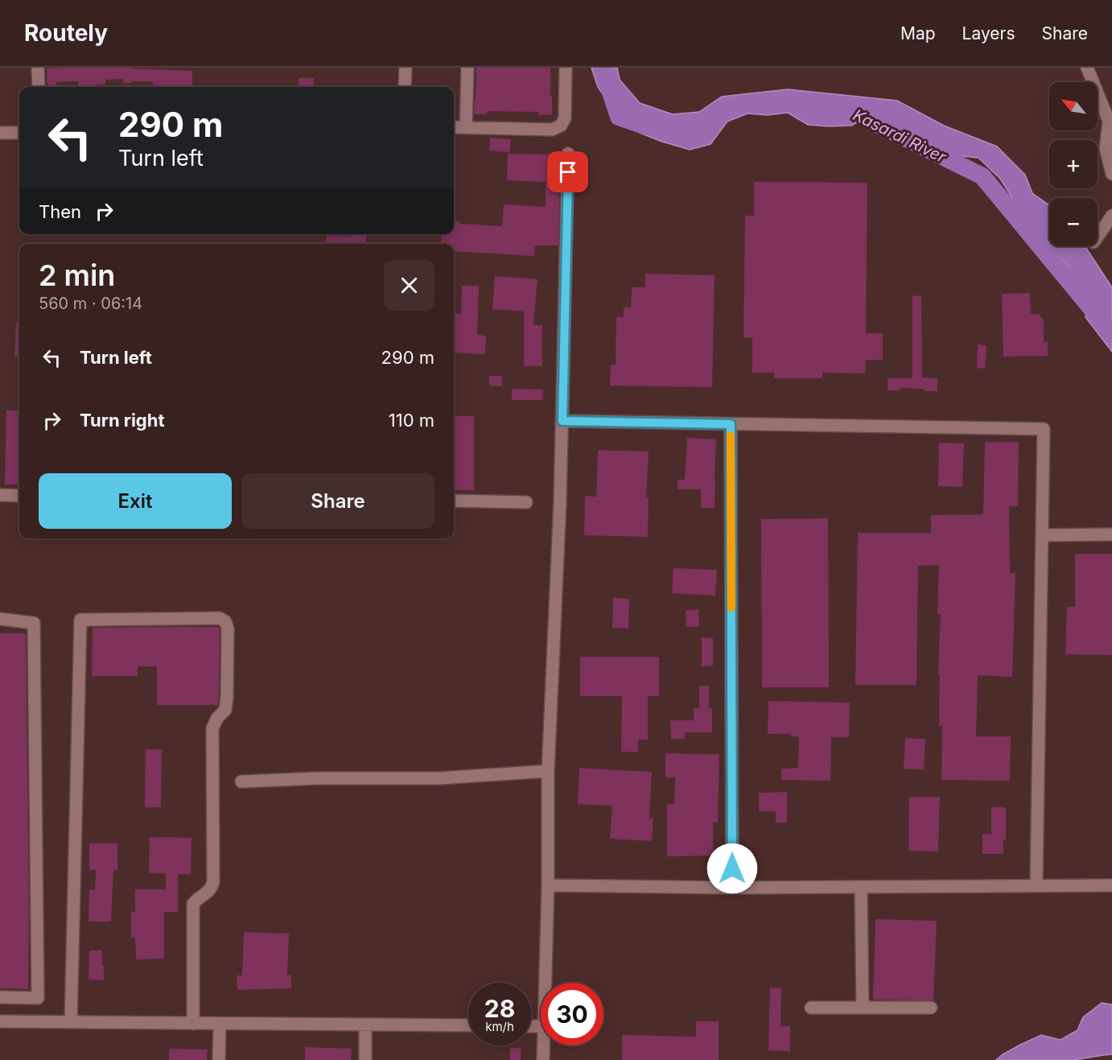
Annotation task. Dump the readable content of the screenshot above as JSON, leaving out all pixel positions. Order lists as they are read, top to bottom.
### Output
{
  "water": ["Kasardi River"],
  "north": "top left",
  "page": {
    "header": "Routely",
    "nav": ["Map", "Layers", "Share"],
    "map_buttons": ["+", "−"],
    "turn": ["290 m", "Turn left"],
    "then": "Then",
    "heading": ["2 min", "560 m · 06:14"],
    "list": [
      {
        "name": "Turn left",
        "value": "290 m"
      },
      {
        "name": "Turn right",
        "value": "110 m"
      }
    ],
    "buttons": ["Exit", "Share"],
    "speed": "28 km/h",
    "limit": "30"
  }
}
